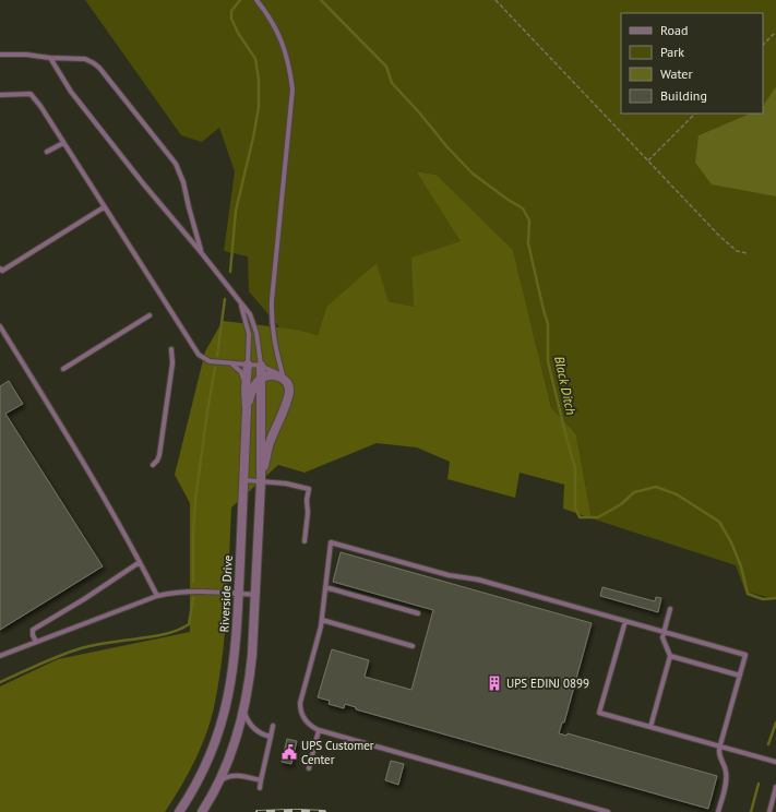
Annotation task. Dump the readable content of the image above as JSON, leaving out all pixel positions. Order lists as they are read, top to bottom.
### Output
{
  "streets": {
    "street": ["Riverside Drive"]
  },
  "water": ["Black Ditch"],
  "places": {
    "building": ["UPS EDINJ 0899"],
    "public building": ["UPS Customer Center"]
  },
  "legend": [
    "Road",
    "Park",
    "Water",
    "Building"
  ]
}
